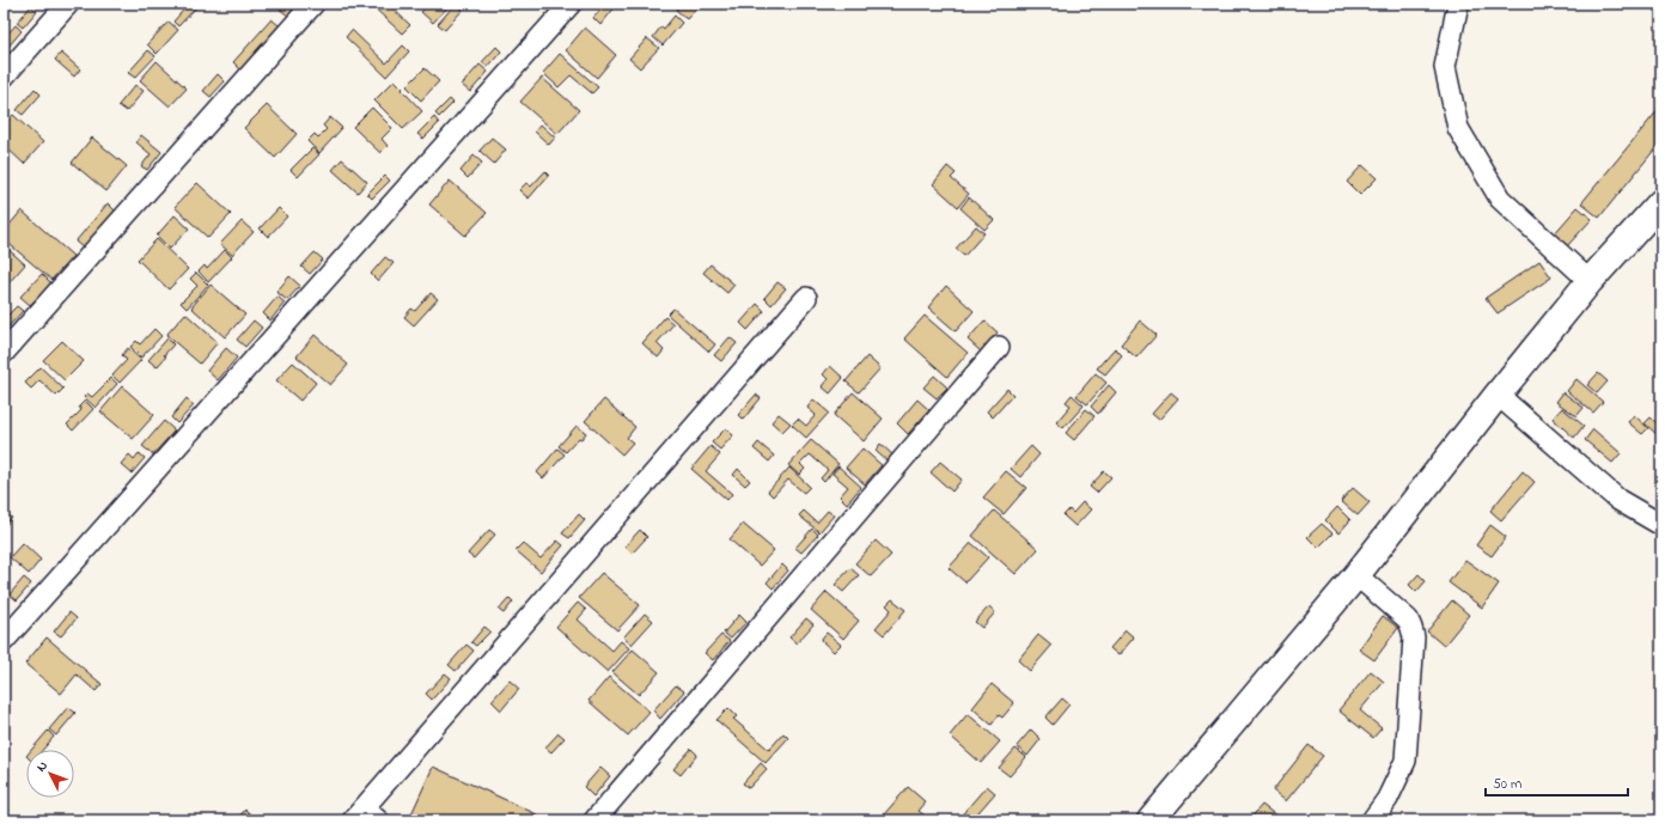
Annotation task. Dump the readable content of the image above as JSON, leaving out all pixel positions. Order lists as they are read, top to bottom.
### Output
{
  "scale_bar": "50 m",
  "north": "top left"
}
